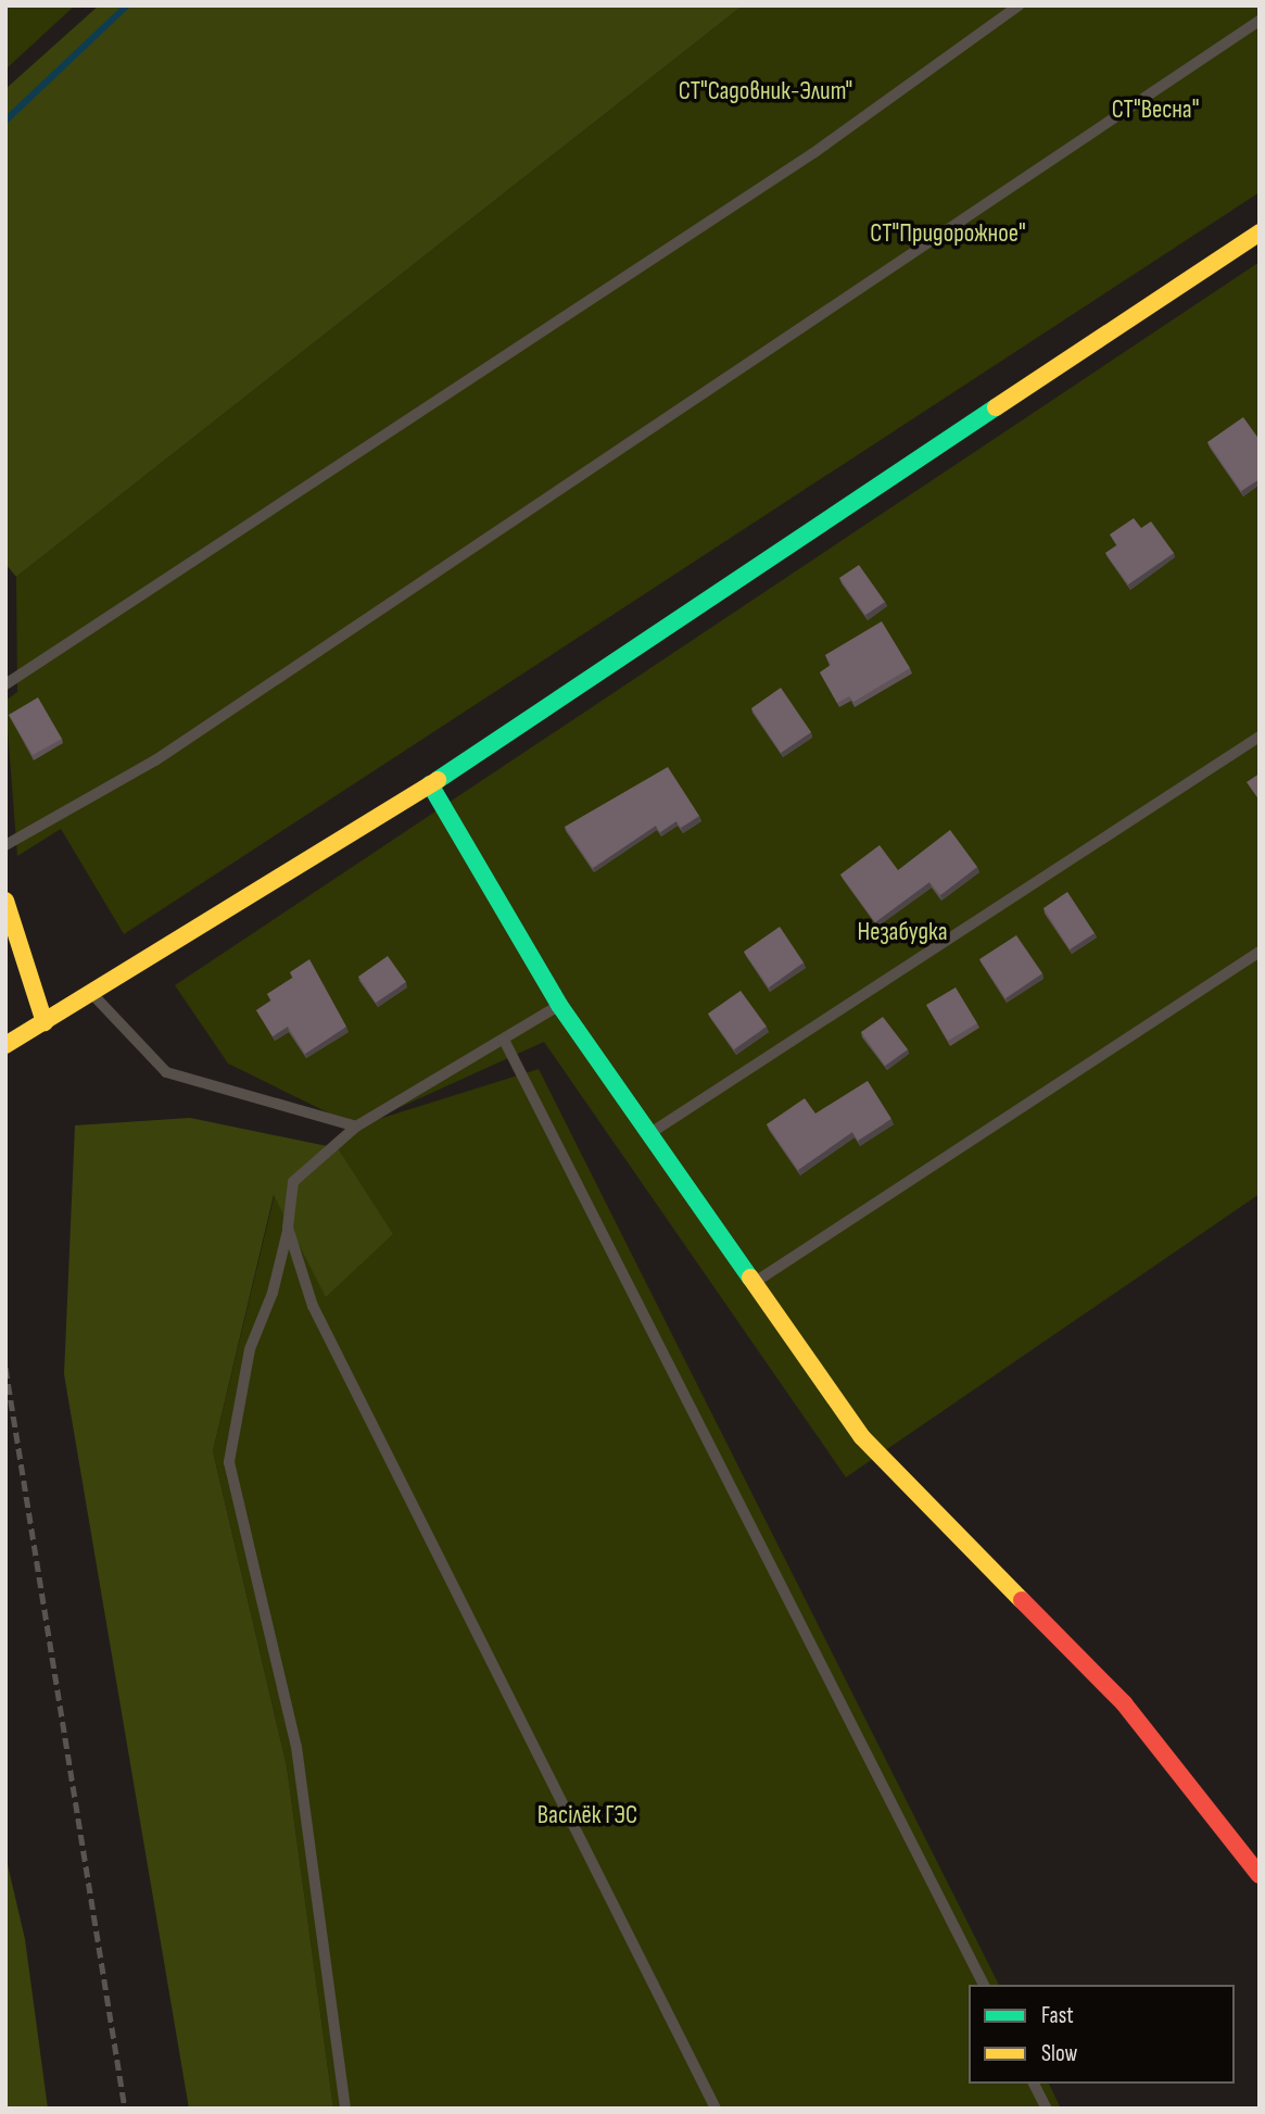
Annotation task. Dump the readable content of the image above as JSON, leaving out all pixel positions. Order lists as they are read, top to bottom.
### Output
{
  "parks": [
    "СТ\"Садовник-Элит\"",
    "СТ\"Весна\"",
    "СТ\"Придорожное\"",
    "Незабудка",
    "Васілёк ГЭС"
  ],
  "legend": ["Fast", "Slow"]
}
